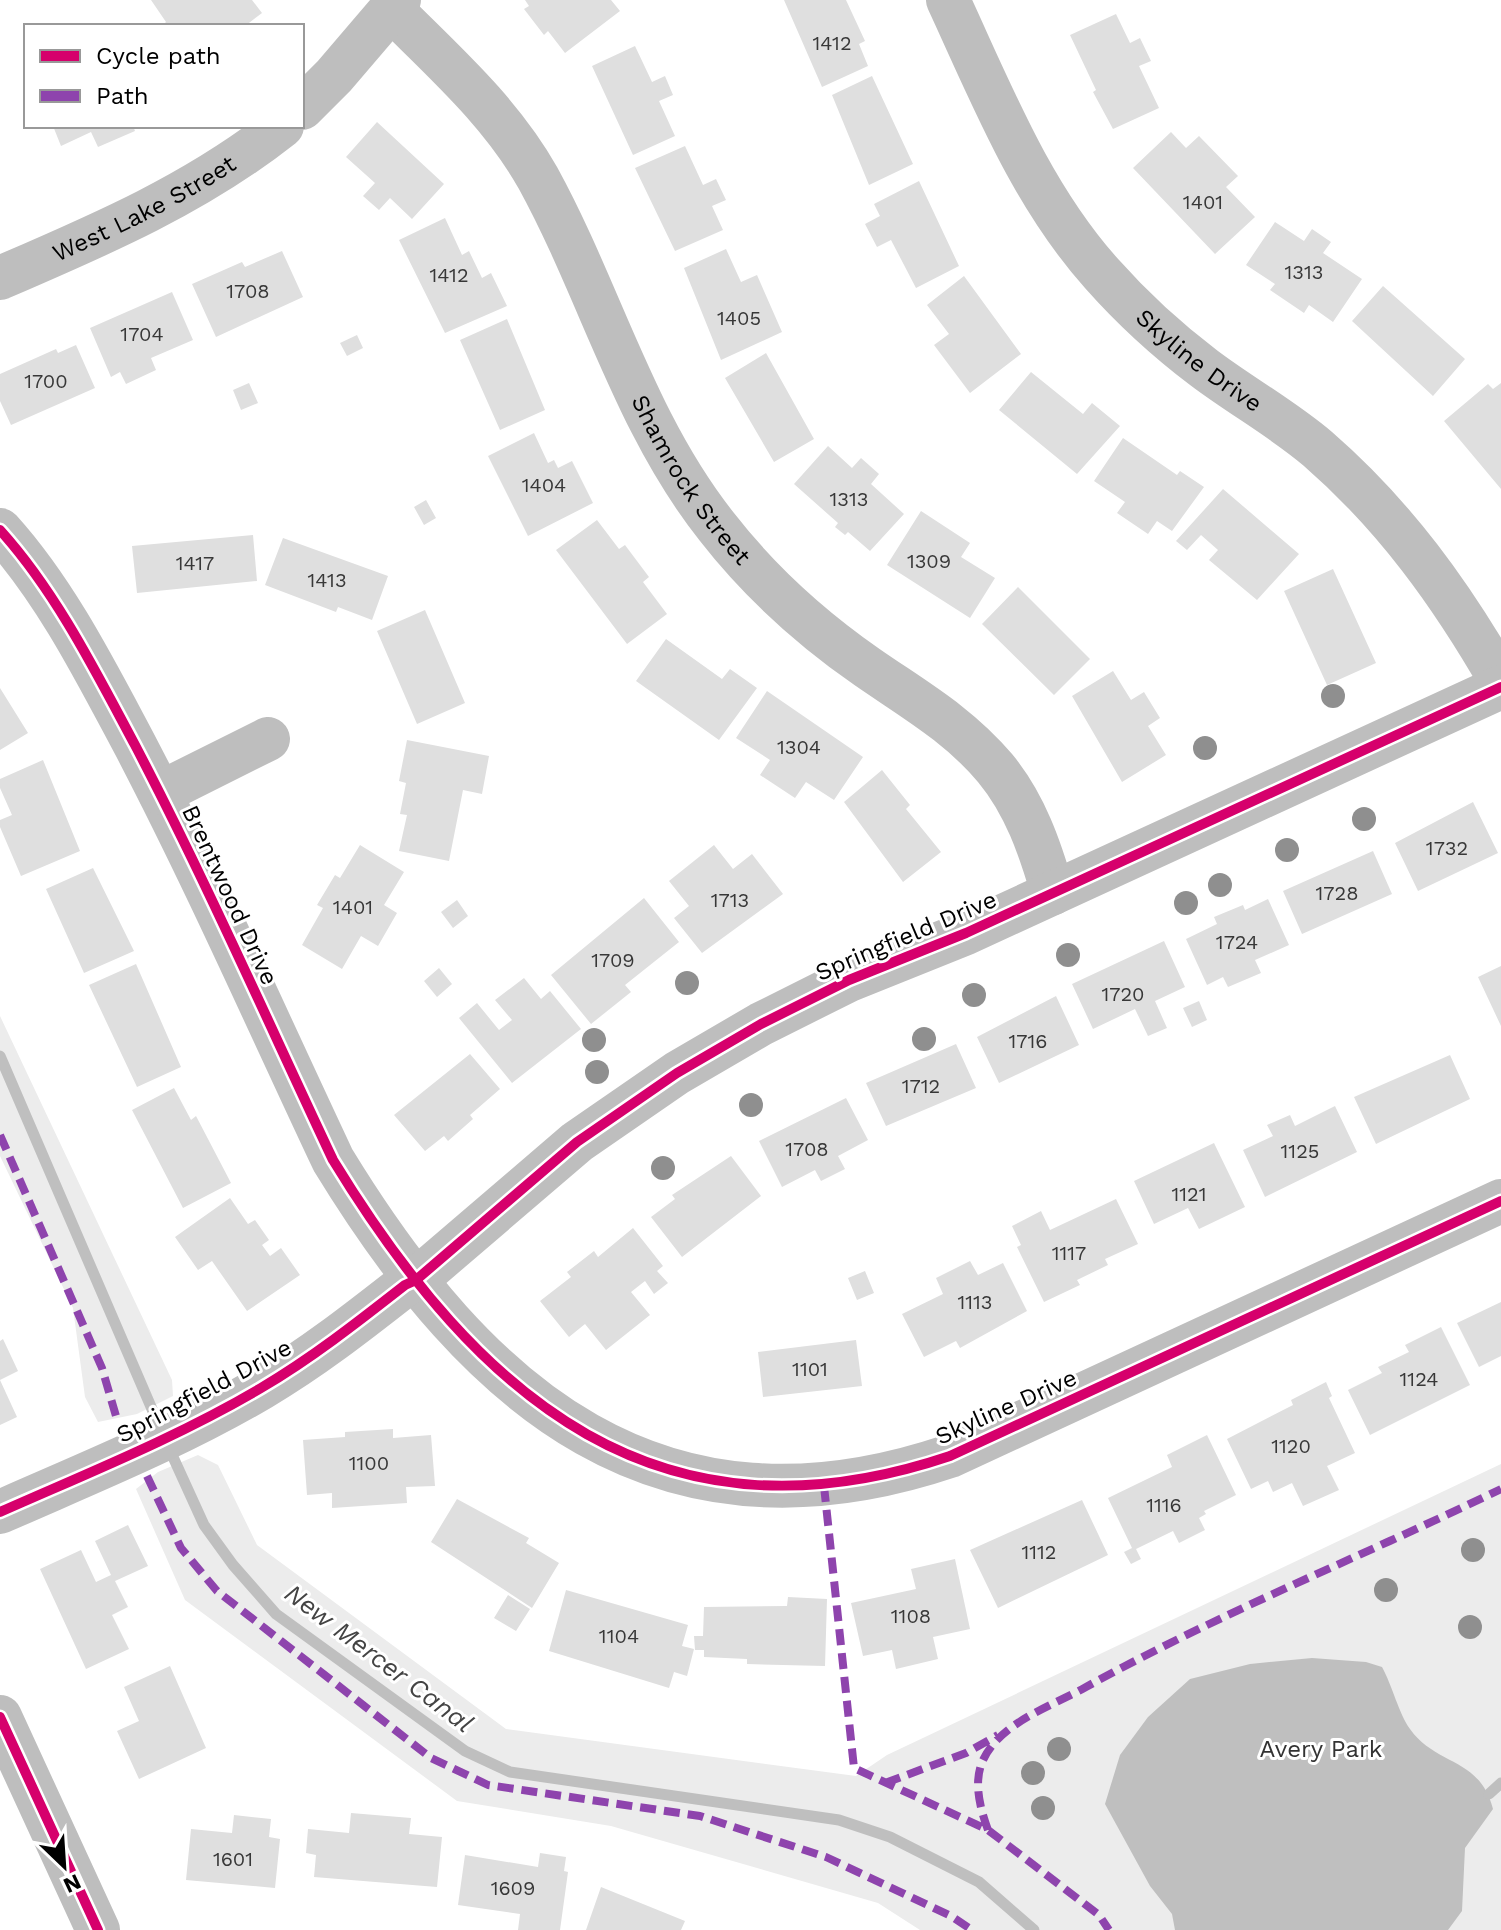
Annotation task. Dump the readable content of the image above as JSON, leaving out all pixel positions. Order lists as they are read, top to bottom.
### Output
{
  "streets": {
    "street": [
      "West Lake Street",
      "Skyline Drive",
      "Shamrock Street",
      "Brentwood Drive",
      "Springfield Drive"
    ]
  },
  "crossings": [
    ["Skyline Drive", "Brentwood Drive"],
    ["Skyline Drive", "Springfield Drive"],
    ["Shamrock Street", "Springfield Drive"],
    ["Brentwood Drive", "Springfield Drive"]
  ],
  "water": ["New Mercer Canal"],
  "parks": ["Avery Park"],
  "house_numbers": [
    "1412",
    "1401",
    "1313",
    "1412",
    "1708",
    "1405",
    "1704",
    "1700",
    "1404",
    "1313",
    "1309",
    "1417",
    "1413",
    "1304",
    "1732",
    "1728",
    "1713",
    "1401",
    "1724",
    "1709",
    "1720",
    "1716",
    "1712",
    "1708",
    "1125",
    "1121",
    "1117",
    "1113",
    "1101",
    "1124",
    "1120",
    "1100",
    "1116",
    "1112",
    "1108",
    "1104",
    "1601",
    "1609"
  ],
  "legend": ["Cycle path", "Path"],
  "north": "bottom right"
}
